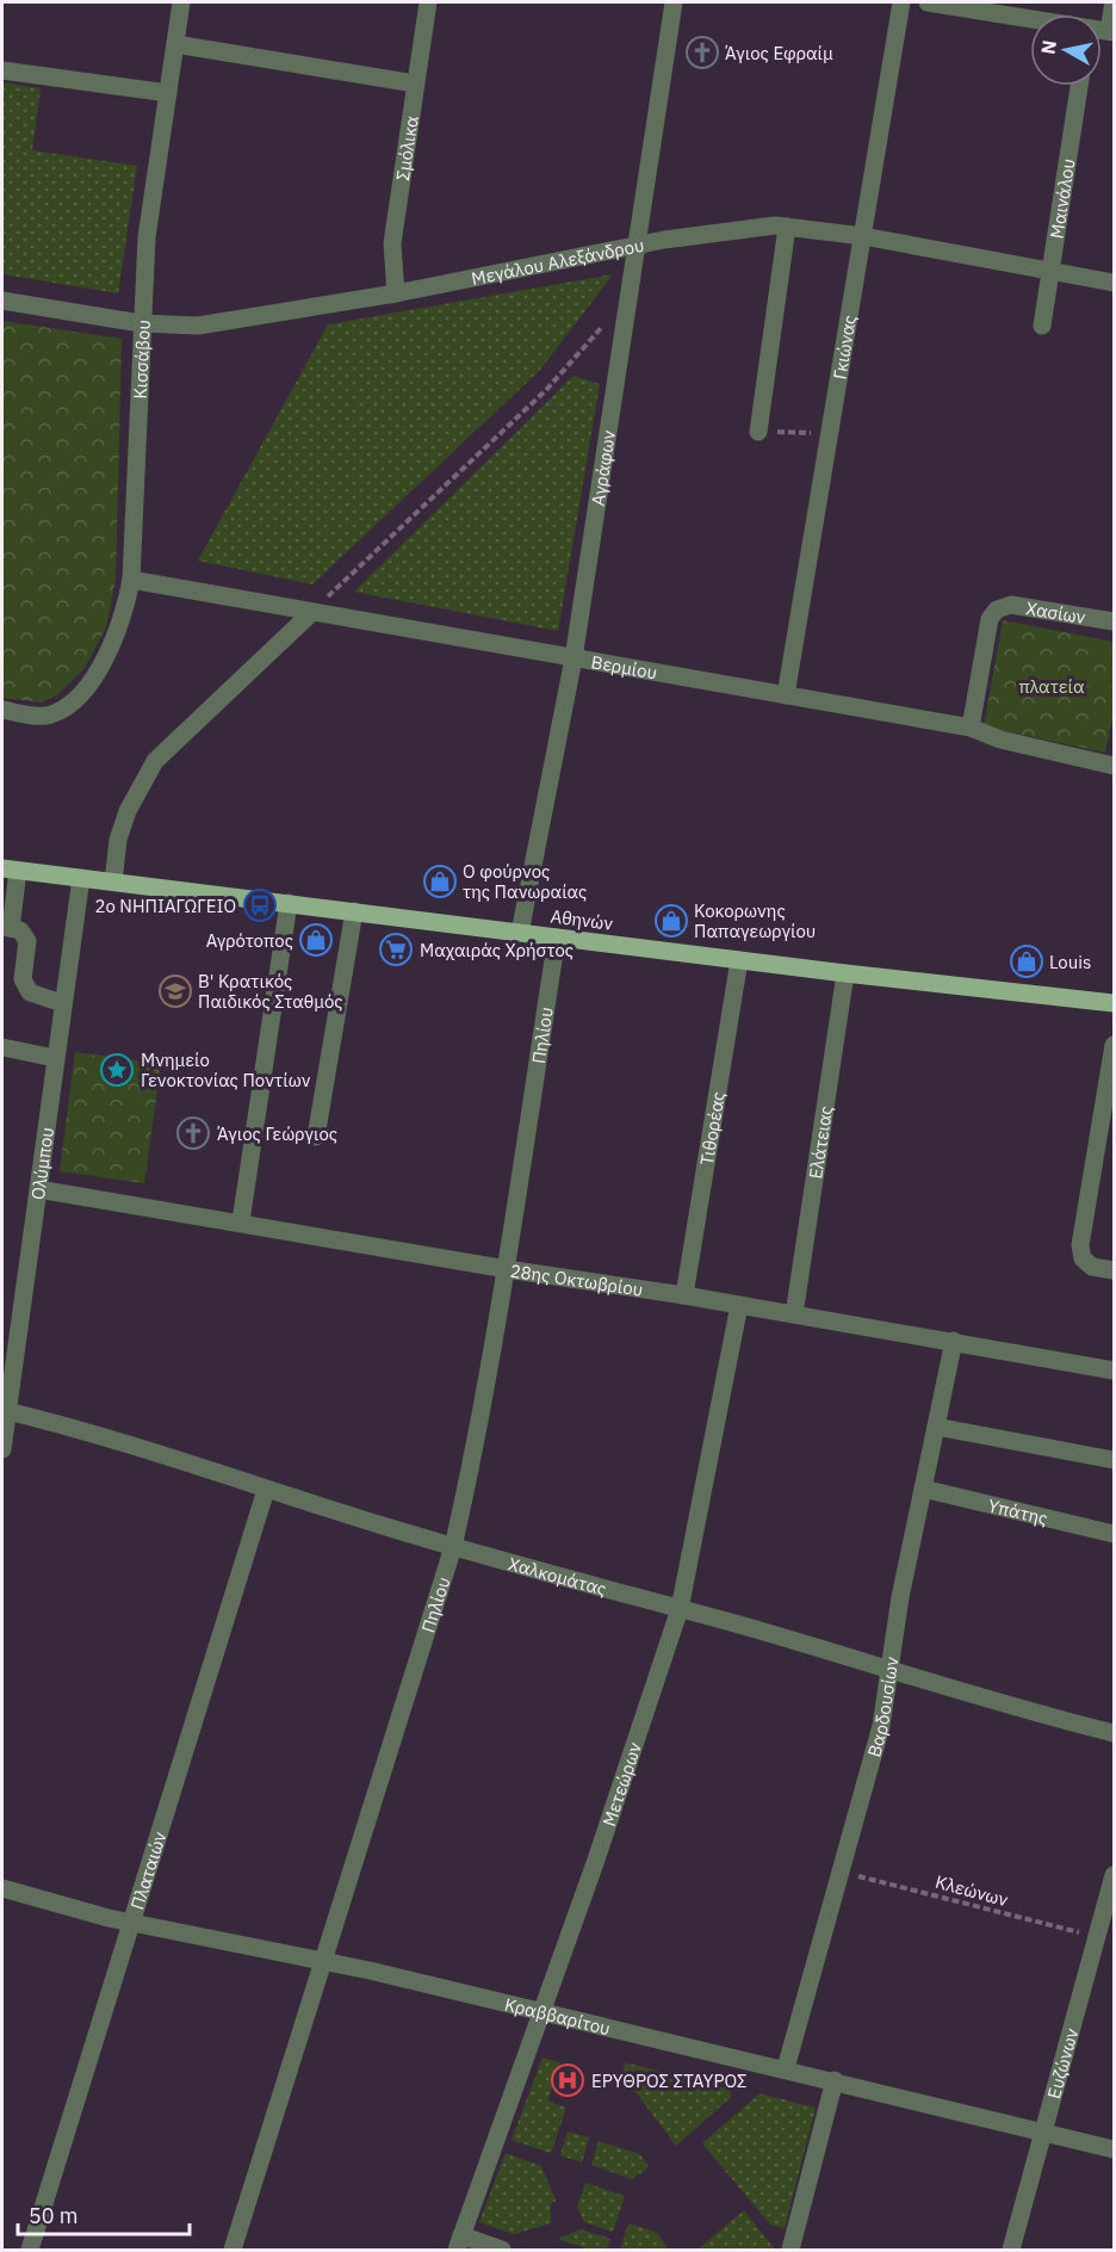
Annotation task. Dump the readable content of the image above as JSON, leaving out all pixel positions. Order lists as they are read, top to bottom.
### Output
{
  "streets": {
    "main road": ["Αθηνών"],
    "street": [
      "Σμόλικα",
      "Μαινάλου",
      "Μεγάλου Αλεξάνδρου",
      "Γκιώνας",
      "Κισσάβου",
      "Αγράφων",
      "Χασίων",
      "Βερμίου",
      "Πηλίου",
      "Τιθορέας",
      "Ελάτειας",
      "Ολύμπου",
      "28ης Οκτωβρίου",
      "Υπάτης",
      "Χαλκομάτας",
      "Βαρδουσίων",
      "Μετεώρων",
      "Πλαταιών",
      "Κραββαρίτου",
      "Ευζώνων"
    ],
    "path": ["Κλεώνων"]
  },
  "crossings": [
    ["Σμόλικα", "Μεγάλου Αλεξάνδρου"],
    ["Μαινάλου", "Μεγάλου Αλεξάνδρου"],
    ["Μεγάλου Αλεξάνδρου", "Γκιώνας"],
    ["Μεγάλου Αλεξάνδρου", "Κισσάβου"],
    ["Μεγάλου Αλεξάνδρου", "Αγράφων"],
    ["Γκιώνας", "Βερμίου"],
    ["Κισσάβου", "Βερμίου"],
    ["Αγράφων", "Βερμίου"],
    ["Αγράφων", "Αθηνών"],
    ["Χασίων", "Βερμίου"],
    ["Αθηνών", "Πηλίου"],
    ["Αθηνών", "Τιθορέας"],
    ["Αθηνών", "Ελάτειας"],
    ["Αθηνών", "Ολύμπου"],
    ["Πηλίου", "28ης Οκτωβρίου"],
    ["Πηλίου", "Χαλκομάτας"],
    ["Πηλίου", "Κραββαρίτου"],
    ["Τιθορέας", "28ης Οκτωβρίου"],
    ["Ελάτειας", "28ης Οκτωβρίου"],
    ["Ολύμπου", "28ης Οκτωβρίου"],
    ["Ολύμπου", "Χαλκομάτας"],
    ["28ης Οκτωβρίου", "Βαρδουσίων"],
    ["28ης Οκτωβρίου", "Μετεώρων"],
    ["Υπάτης", "Βαρδουσίων"],
    ["Χαλκομάτας", "Βαρδουσίων"],
    ["Χαλκομάτας", "Μετεώρων"],
    ["Χαλκομάτας", "Πλαταιών"],
    ["Βαρδουσίων", "Κλεώνων"],
    ["Βαρδουσίων", "Κραββαρίτου"],
    ["Μετεώρων", "Κραββαρίτου"],
    ["Πλαταιών", "Κραββαρίτου"],
    ["Κλεώνων", "Ευζώνων"],
    ["Κραββαρίτου", "Ευζώνων"]
  ],
  "parks": ["πλατεία"],
  "places": {
    "church": ["Άγιος Εφραίμ", "Άγιος Γεώργιος"],
    "shop": [
      "Ο φούρνος της Πανωραίας",
      "Κοκορωνης Παπαγεωργίου",
      "Αγρότοπος",
      "Louis"
    ],
    "bus stop": ["2ο ΝΗΠΙΑΓΩΓΕΙΟ"],
    "supermarket": ["Μαχαιράς Χρήστος"],
    "school or university": ["B' Κρατικός Παιδικός Σταθμός"],
    "place": ["Μνημείο Γενοκτονίας Ποντίων"],
    "hospital": ["ΕΡΥΘΡΟΣ ΣΤΑΥΡΟΣ"]
  },
  "scale_bar": "50 m",
  "north": "left"
}
